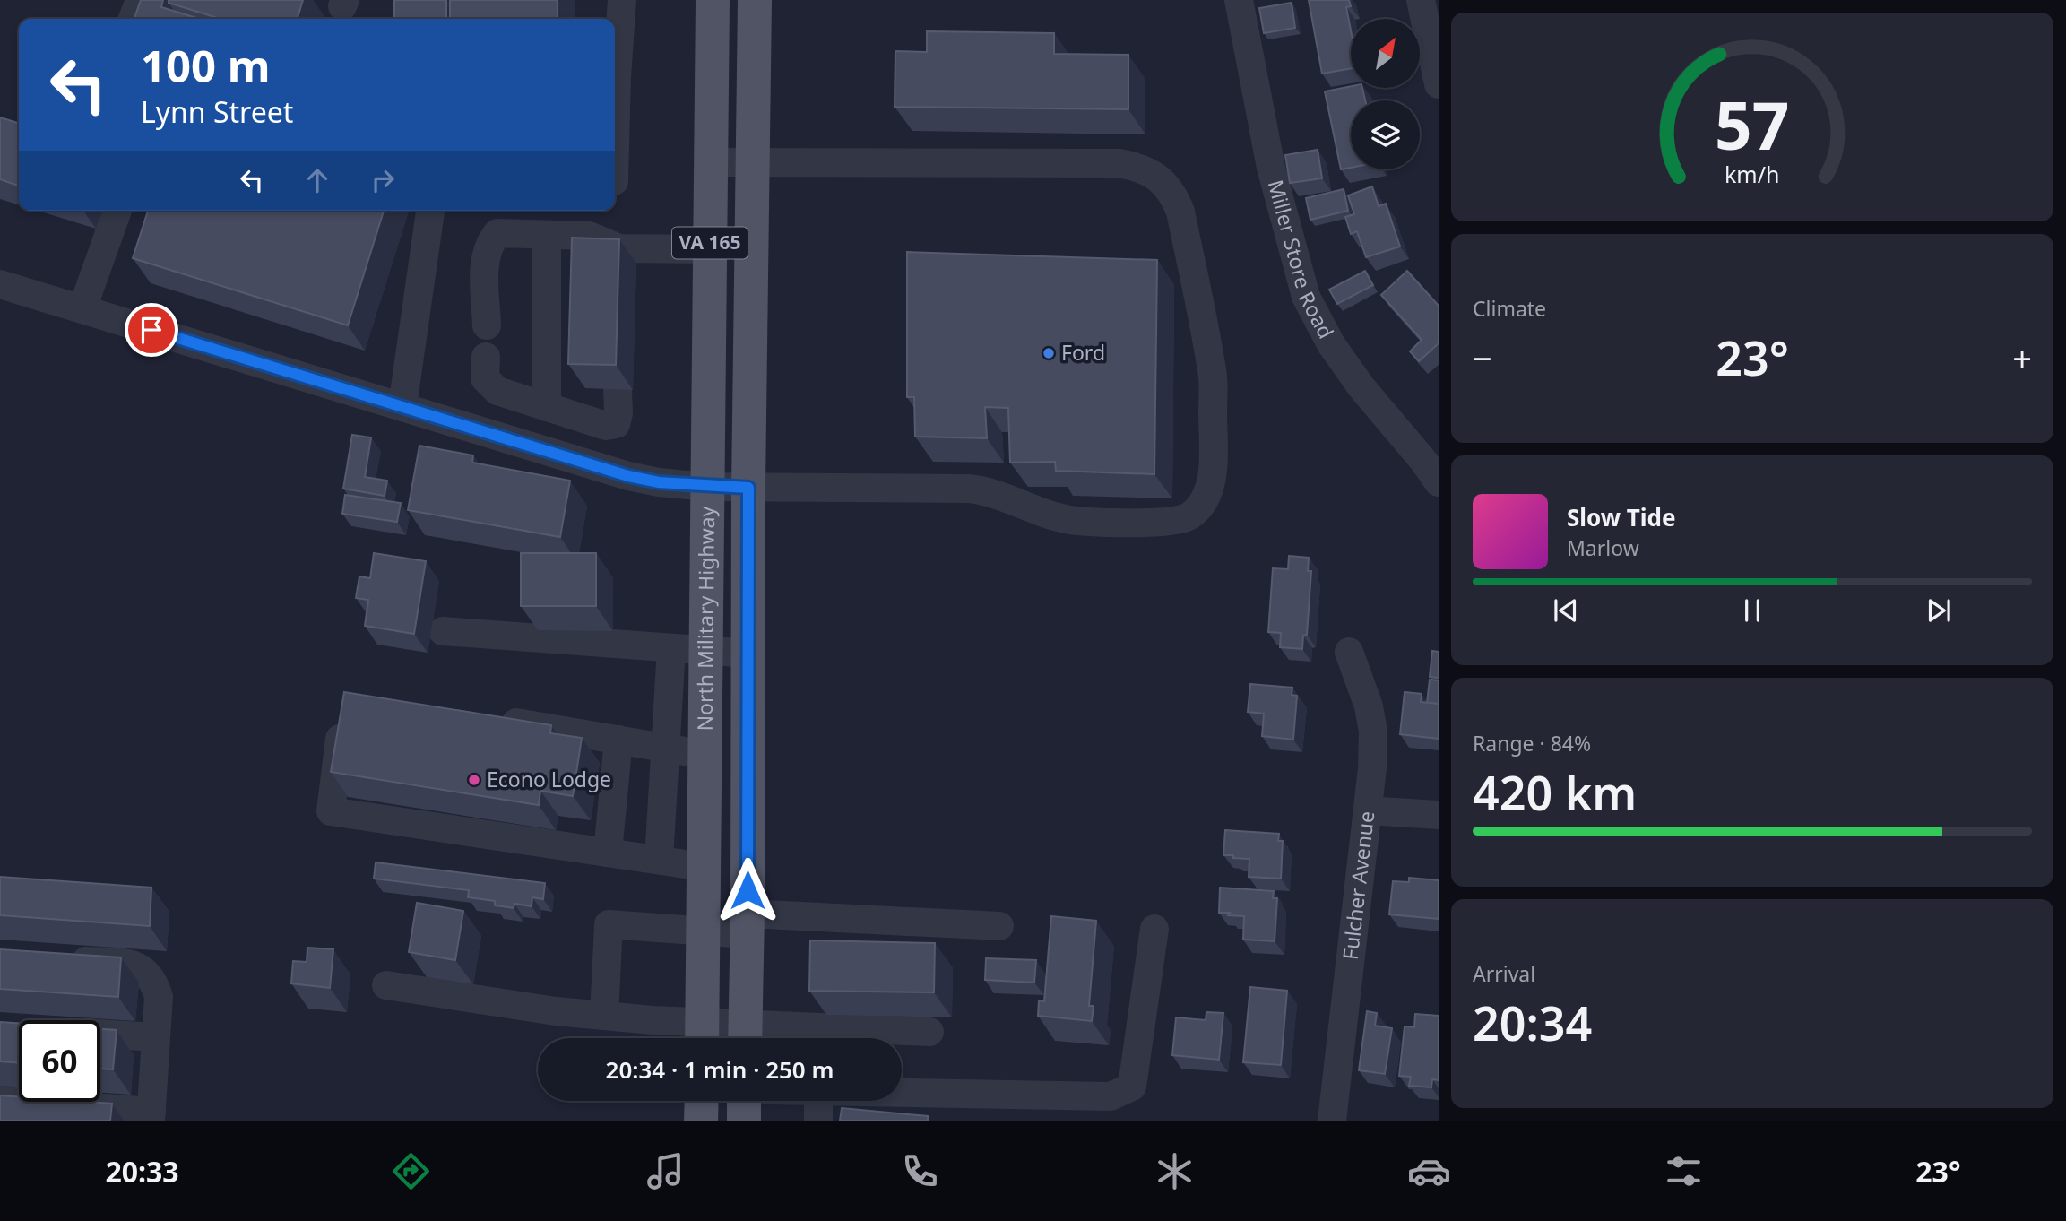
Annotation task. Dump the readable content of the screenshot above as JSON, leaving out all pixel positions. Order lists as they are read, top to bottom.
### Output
{
  "streets": {
    "main road": ["VA 165", "North Military Highway"],
    "street": ["Miller Store Road", "Fulcher Avenue"]
  },
  "places": ["Ford", "Econo Lodge"],
  "north": "top right",
  "page": {
    "turn": ["100 m", "Lynn Street"],
    "tile": [
      "Climate",
      ["Range · 84%", "420 km"],
      ["Arrival", "20:34"]
    ],
    "heat": ["−", "23°", "+"],
    "song": ["Slow Tide", "Marlow"],
    "limit": "60",
    "trip": "20:34 · 1 min · 250 m",
    "tabs": ["20:33", "23°"],
    "gauge": ["57", "km/h"]
  }
}
